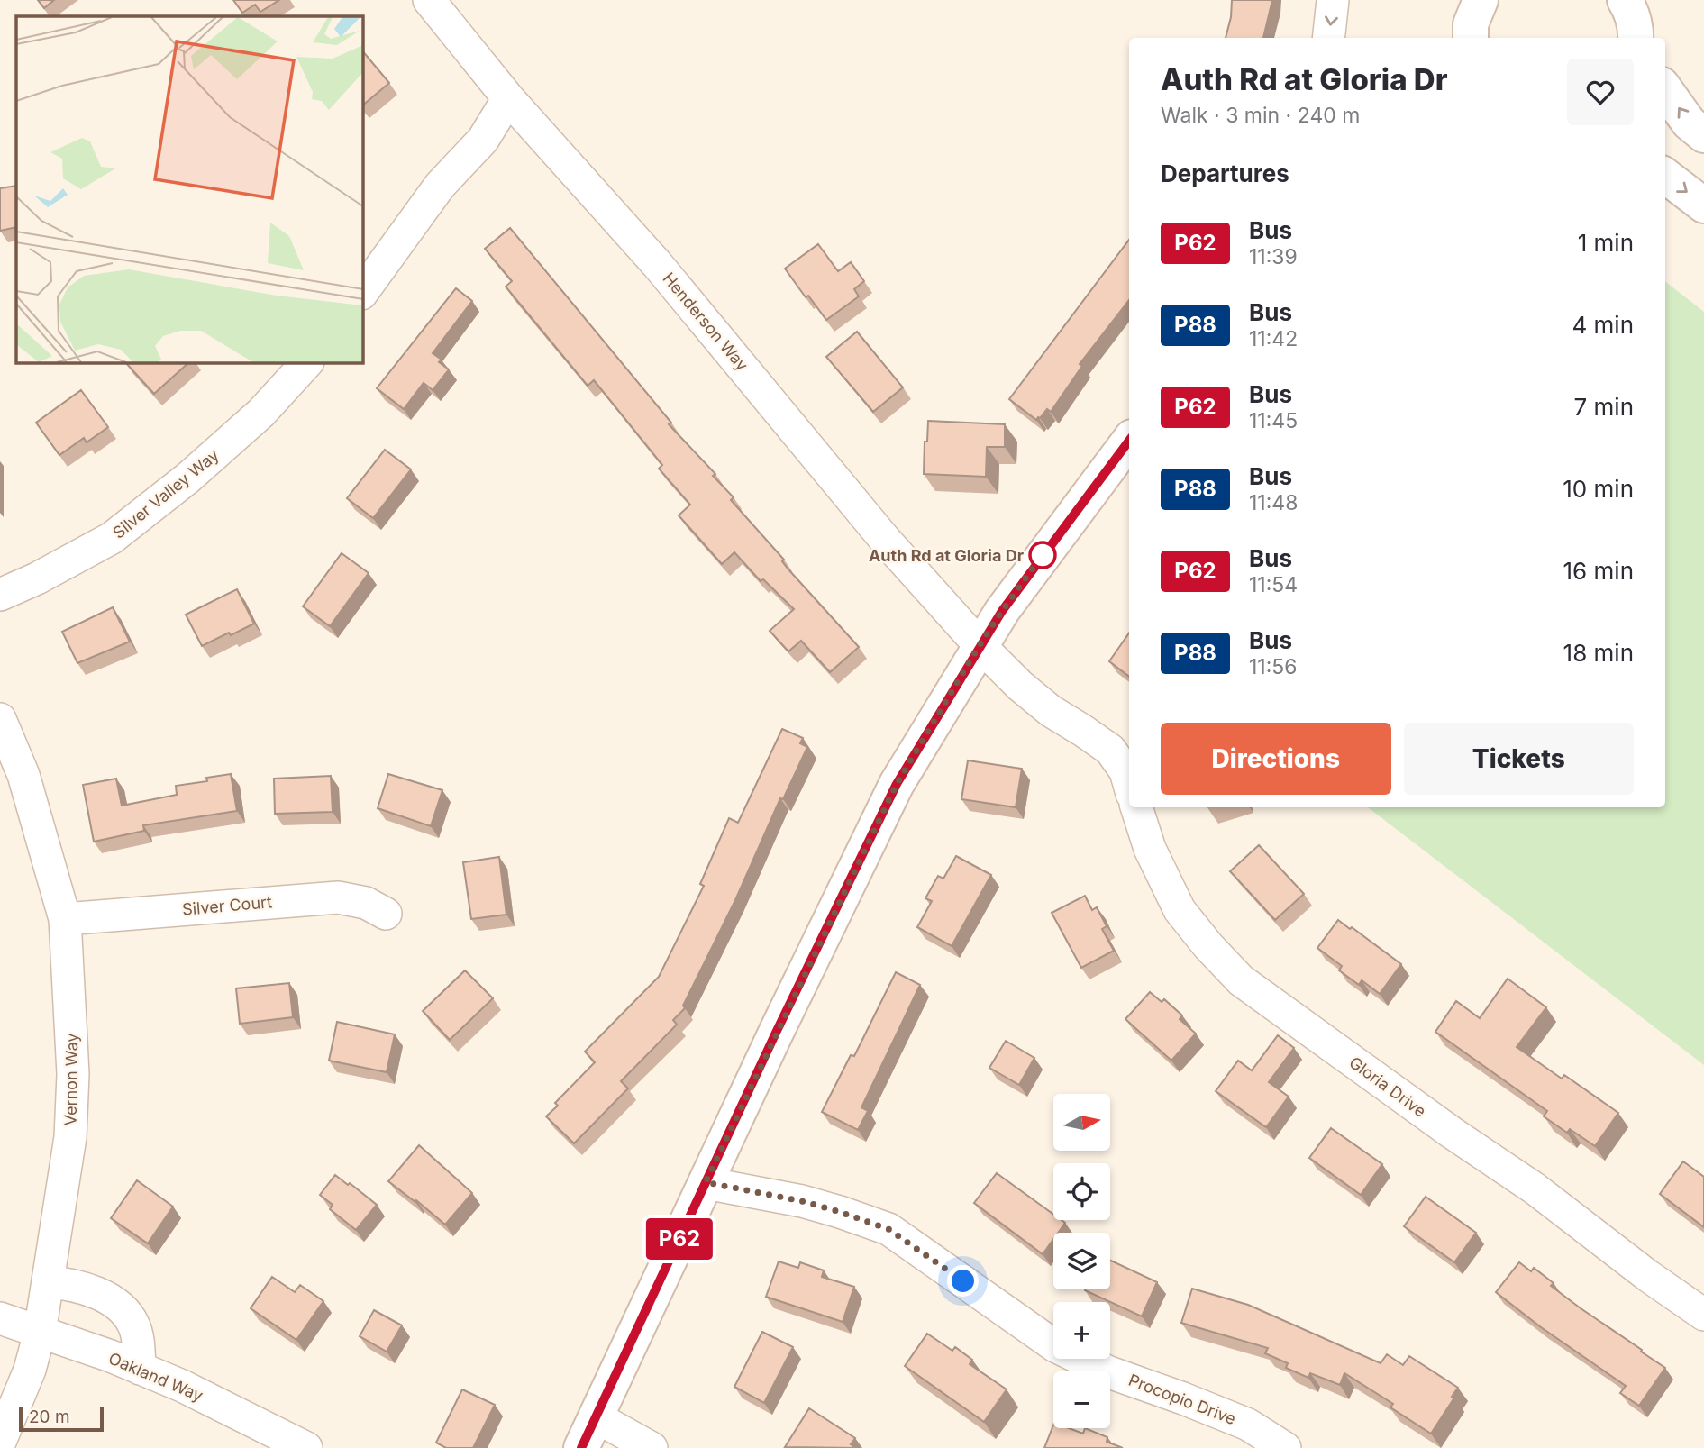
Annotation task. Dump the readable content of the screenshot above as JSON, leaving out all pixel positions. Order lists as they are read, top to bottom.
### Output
{
  "streets": {
    "street": [
      "Henderson Way",
      "Silver Valley Way",
      "Silver Court",
      "Vernon Way",
      "Gloria Drive",
      "Oakland Way",
      "Procopio Drive"
    ]
  },
  "crossings": [
    ["Silver Court", "Vernon Way"],
    ["Vernon Way", "Oakland Way"]
  ],
  "places": ["Auth Rd at Gloria Dr"],
  "lines": ["bus line P62"],
  "scale_bar": "20 m",
  "north": "right",
  "page": {
    "on_map": "P62",
    "heading": [
      ["Auth Rd at Gloria Dr", "Walk · 3 min · 240 m"],
      "Departures"
    ],
    "list": [
      {
        "mark": "P62",
        "name": "Bus",
        "note": "11:39",
        "value": "1 min"
      },
      {
        "mark": "P88",
        "name": "Bus",
        "note": "11:42",
        "value": "4 min"
      },
      {
        "mark": "P62",
        "name": "Bus",
        "note": "11:45",
        "value": "7 min"
      },
      {
        "mark": "P88",
        "name": "Bus",
        "note": "11:48",
        "value": "10 min"
      },
      {
        "mark": "P62",
        "name": "Bus",
        "note": "11:54",
        "value": "16 min"
      },
      {
        "mark": "P88",
        "name": "Bus",
        "note": "11:56",
        "value": "18 min"
      }
    ],
    "buttons": ["Directions", "Tickets"],
    "map_buttons": ["+", "−"],
    "scale": "20 m"
  }
}
